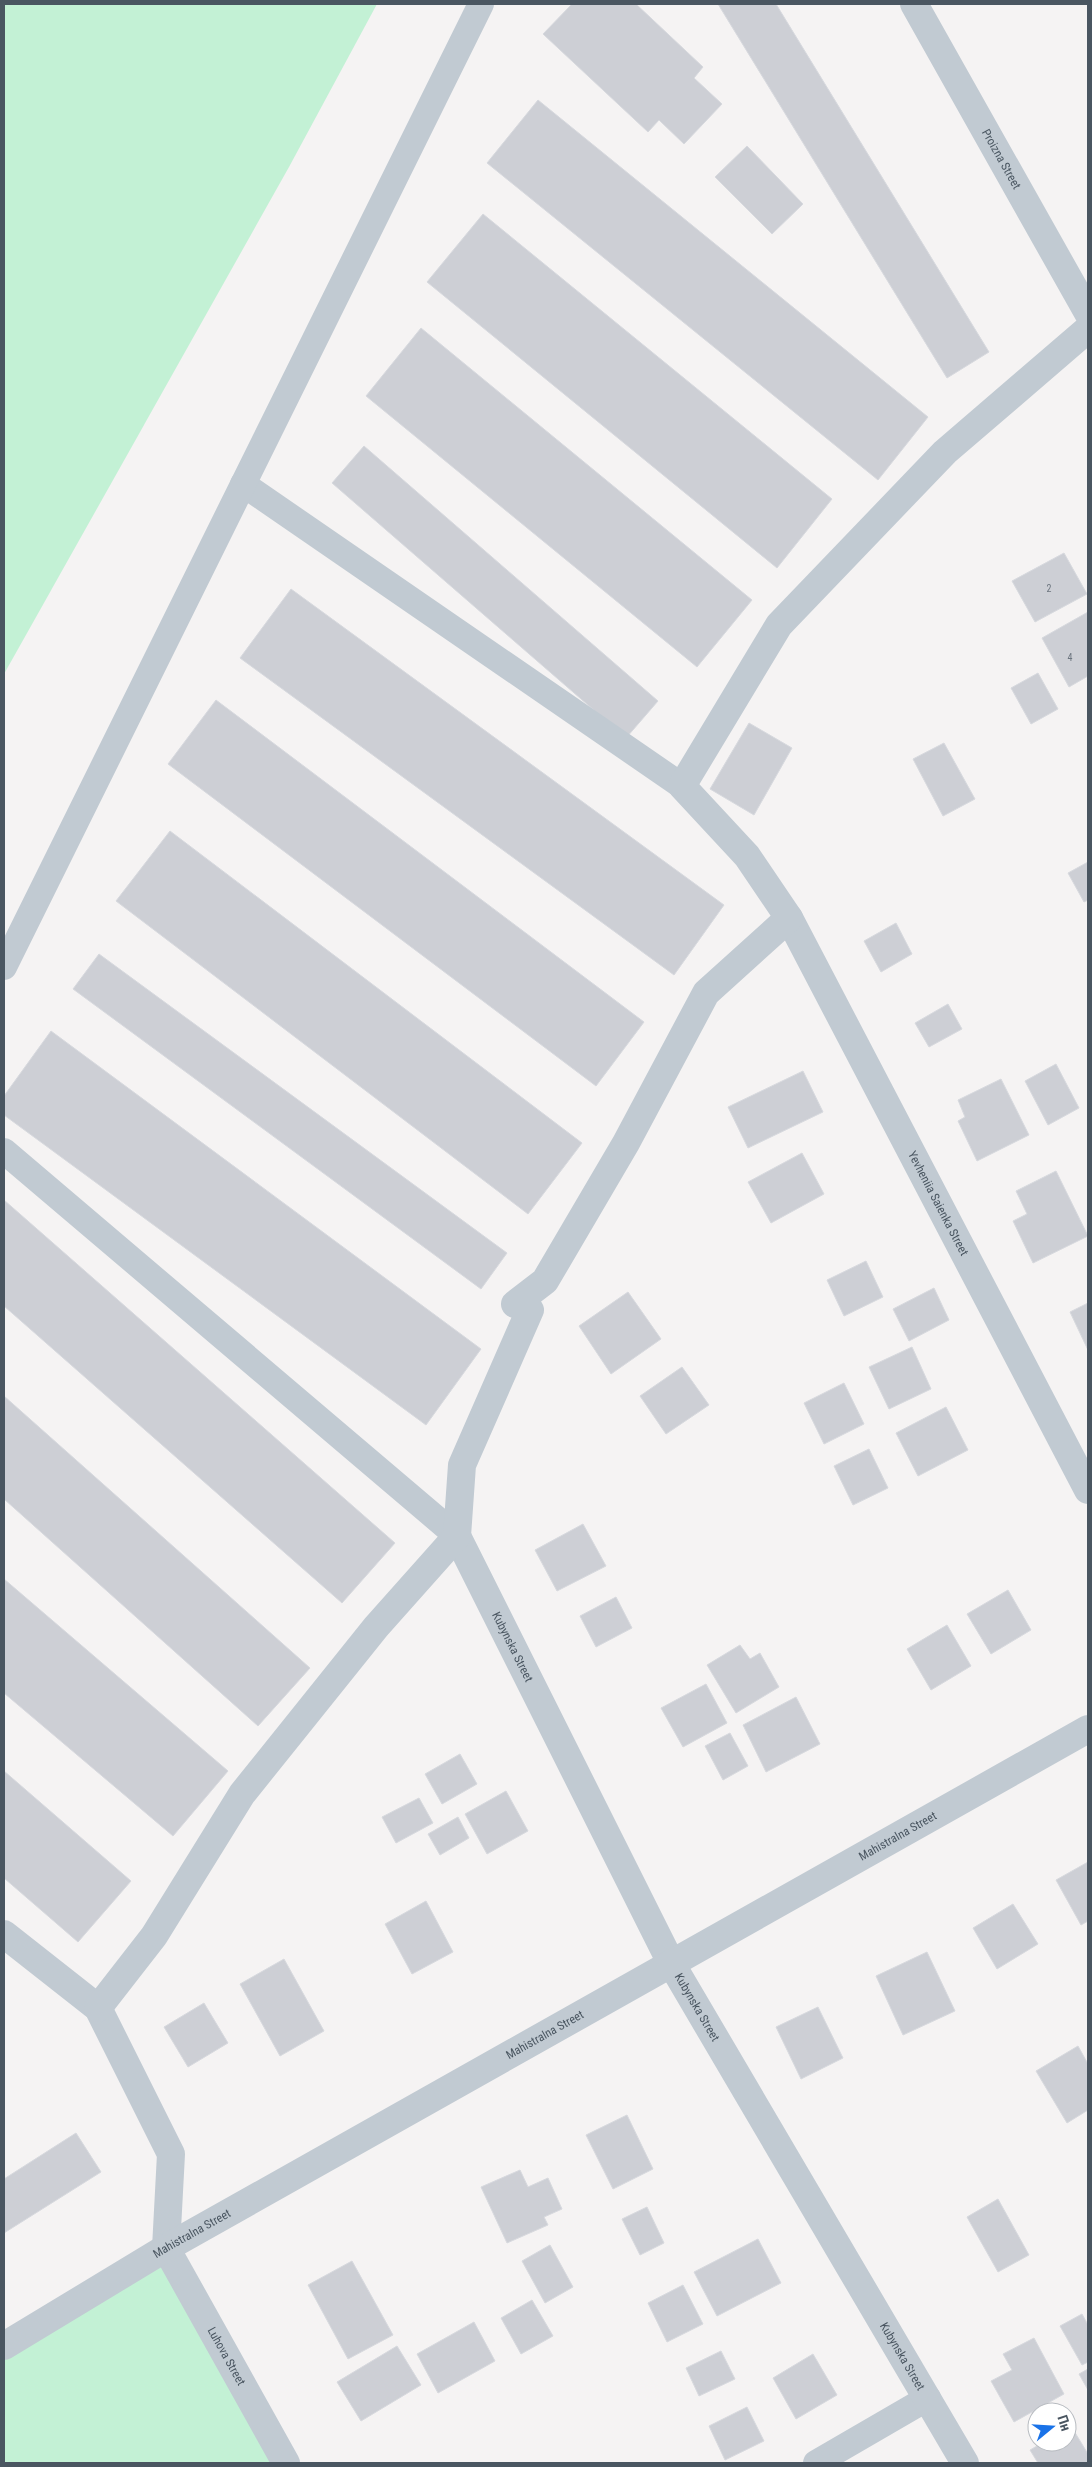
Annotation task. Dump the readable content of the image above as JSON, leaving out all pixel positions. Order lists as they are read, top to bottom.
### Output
{
  "streets": {
    "street": [
      "Proizna Street",
      "Yevheniia Saienka Street",
      "Kubynska Street",
      "Mahistralna Street",
      "Luhova Street"
    ]
  },
  "crossings": [
    ["Kubynska Street", "Mahistralna Street"],
    ["Mahistralna Street", "Luhova Street"]
  ],
  "house_numbers": ["2", "4"],
  "north": "right"
}
